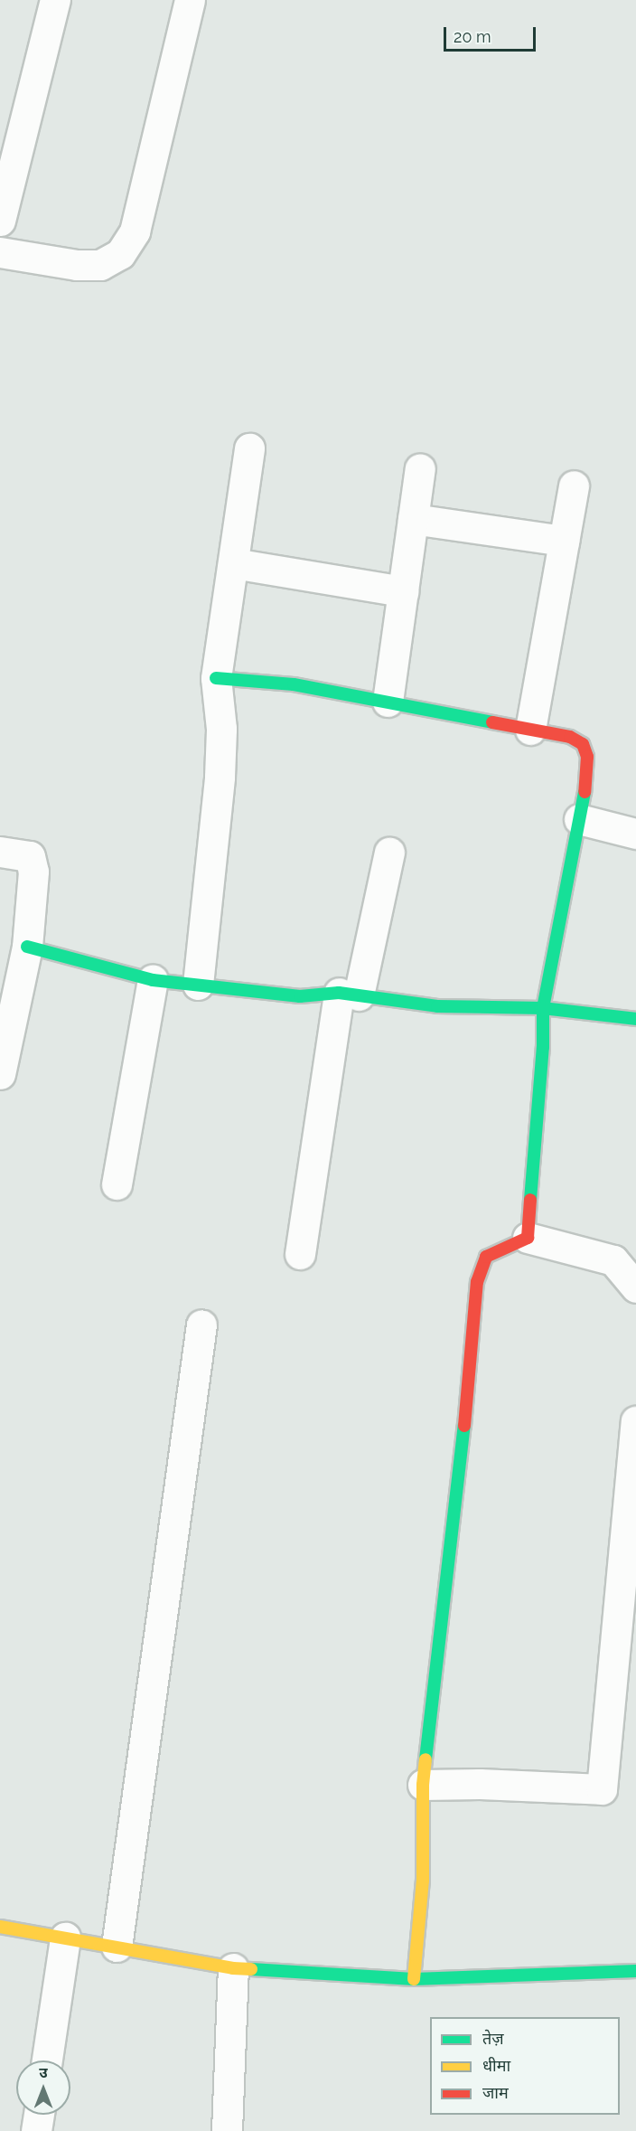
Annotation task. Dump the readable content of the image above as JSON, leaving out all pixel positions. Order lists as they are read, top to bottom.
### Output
{
  "legend": ["तेज़", "धीमा", "जाम"],
  "scale_bar": "20 m",
  "north": "top"
}
